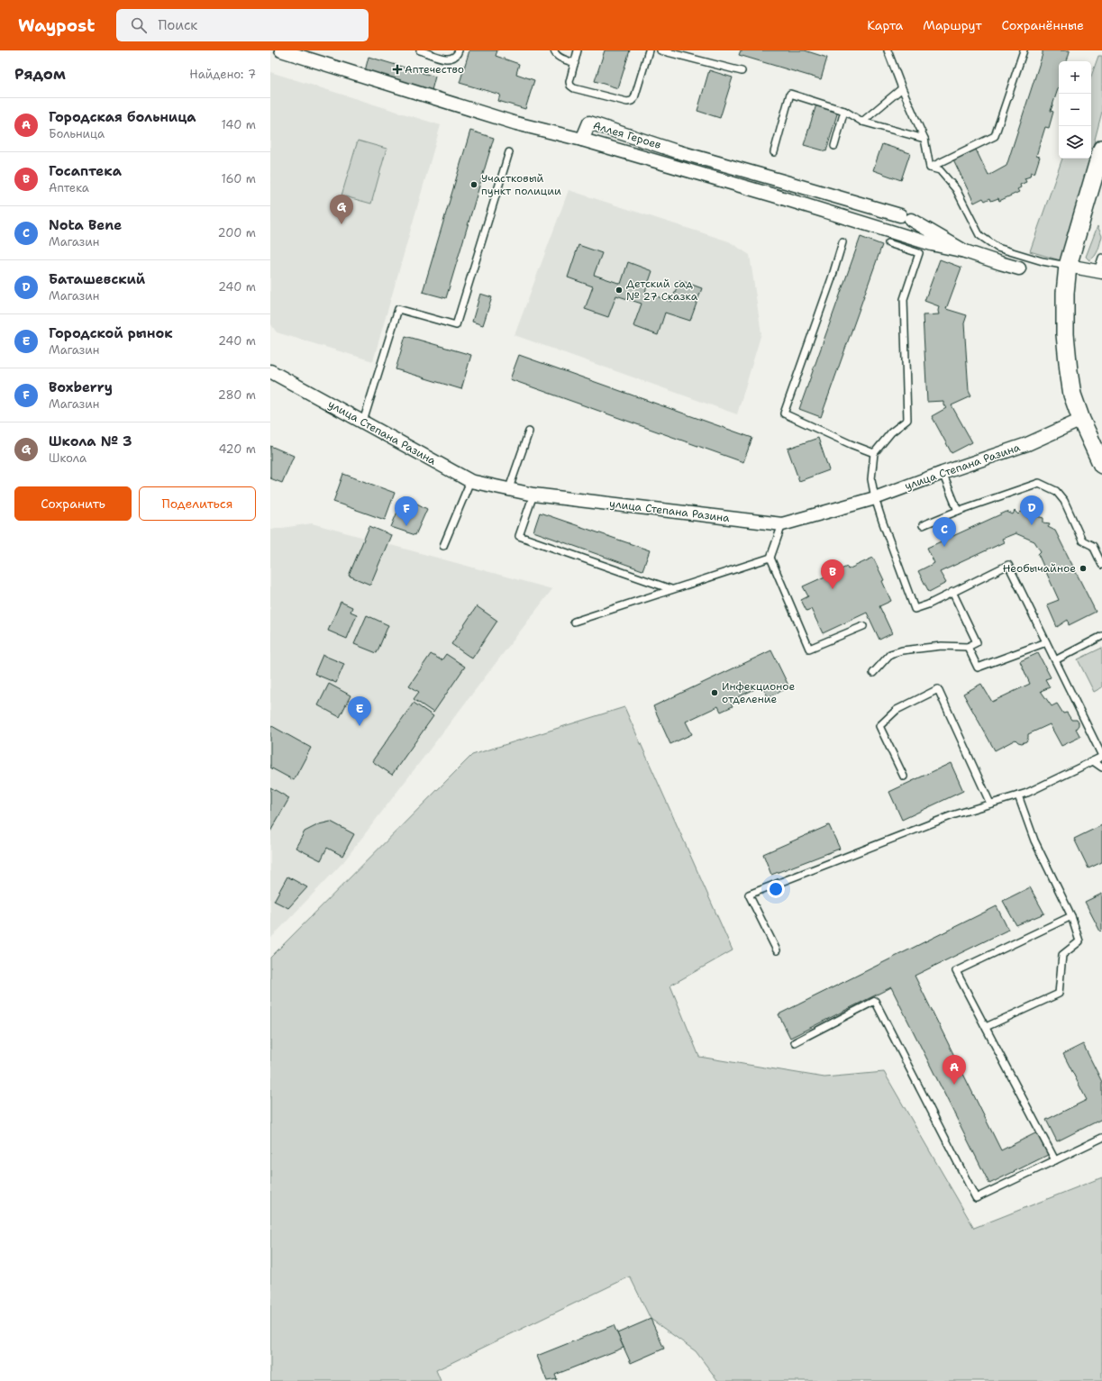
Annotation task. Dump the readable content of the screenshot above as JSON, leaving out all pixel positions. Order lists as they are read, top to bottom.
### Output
{
  "streets": {
    "street": ["Аллея Героев", "улица Степана Разина"]
  },
  "places": {
    "health": ["Аптечество"],
    "other": [
      "Участковый пункт полиции",
      "Детский сад № 27 Сказка",
      "Необычайное",
      "Инфекционое отделение"
    ]
  },
  "page": {
    "header": "Waypost",
    "search": "Поиск",
    "nav": ["Карта", "Маршрут", "Сохранённые"],
    "heading": ["Рядом", "Найдено: 7"],
    "map_buttons": ["+", "−"],
    "list": [
      {
        "mark": "A",
        "name": "Городская больница",
        "note": "Больница",
        "value": "140 m"
      },
      {
        "mark": "B",
        "name": "Госаптека",
        "note": "Аптека",
        "value": "160 m"
      },
      {
        "mark": "C",
        "name": "Nota Bene",
        "note": "Магазин",
        "value": "200 m"
      },
      {
        "mark": "D",
        "name": "Баташевский",
        "note": "Магазин",
        "value": "240 m"
      },
      {
        "mark": "E",
        "name": "Городской рынок",
        "note": "Магазин",
        "value": "240 m"
      },
      {
        "mark": "F",
        "name": "Boxberry",
        "note": "Магазин",
        "value": "280 m"
      },
      {
        "mark": "G",
        "name": "Школа № 3",
        "note": "Школа",
        "value": "420 m"
      }
    ],
    "pins": [
      "G",
      "D",
      "F",
      "C",
      "B",
      "E",
      "A"
    ],
    "buttons": ["Сохранить", "Поделиться"]
  }
}
